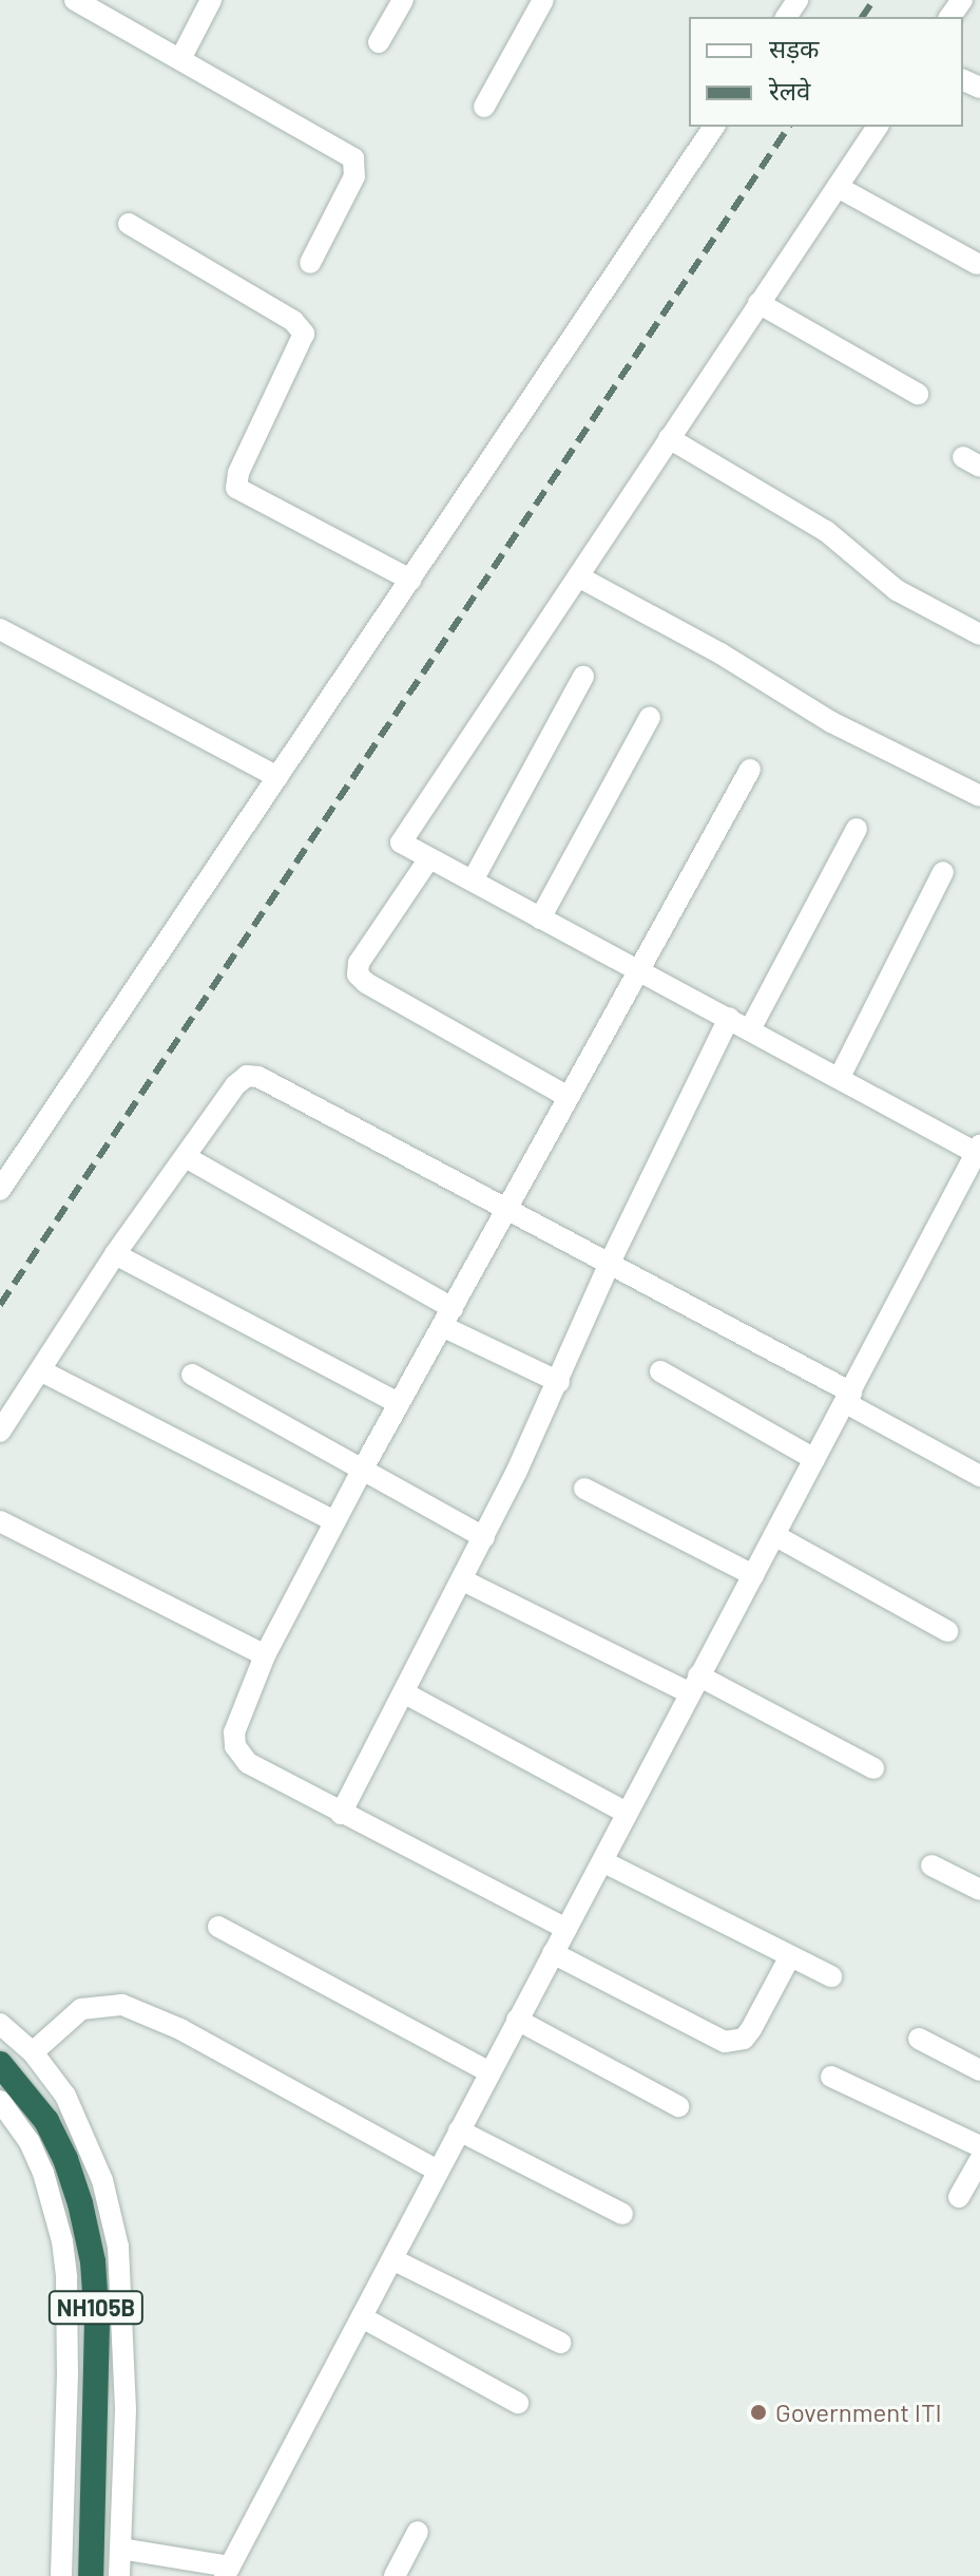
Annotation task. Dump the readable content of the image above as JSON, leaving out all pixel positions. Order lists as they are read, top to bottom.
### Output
{
  "streets": {
    "highway": ["NH105B"]
  },
  "places": ["Government ITI"],
  "legend": ["सड़क", "रेलवे"]
}
